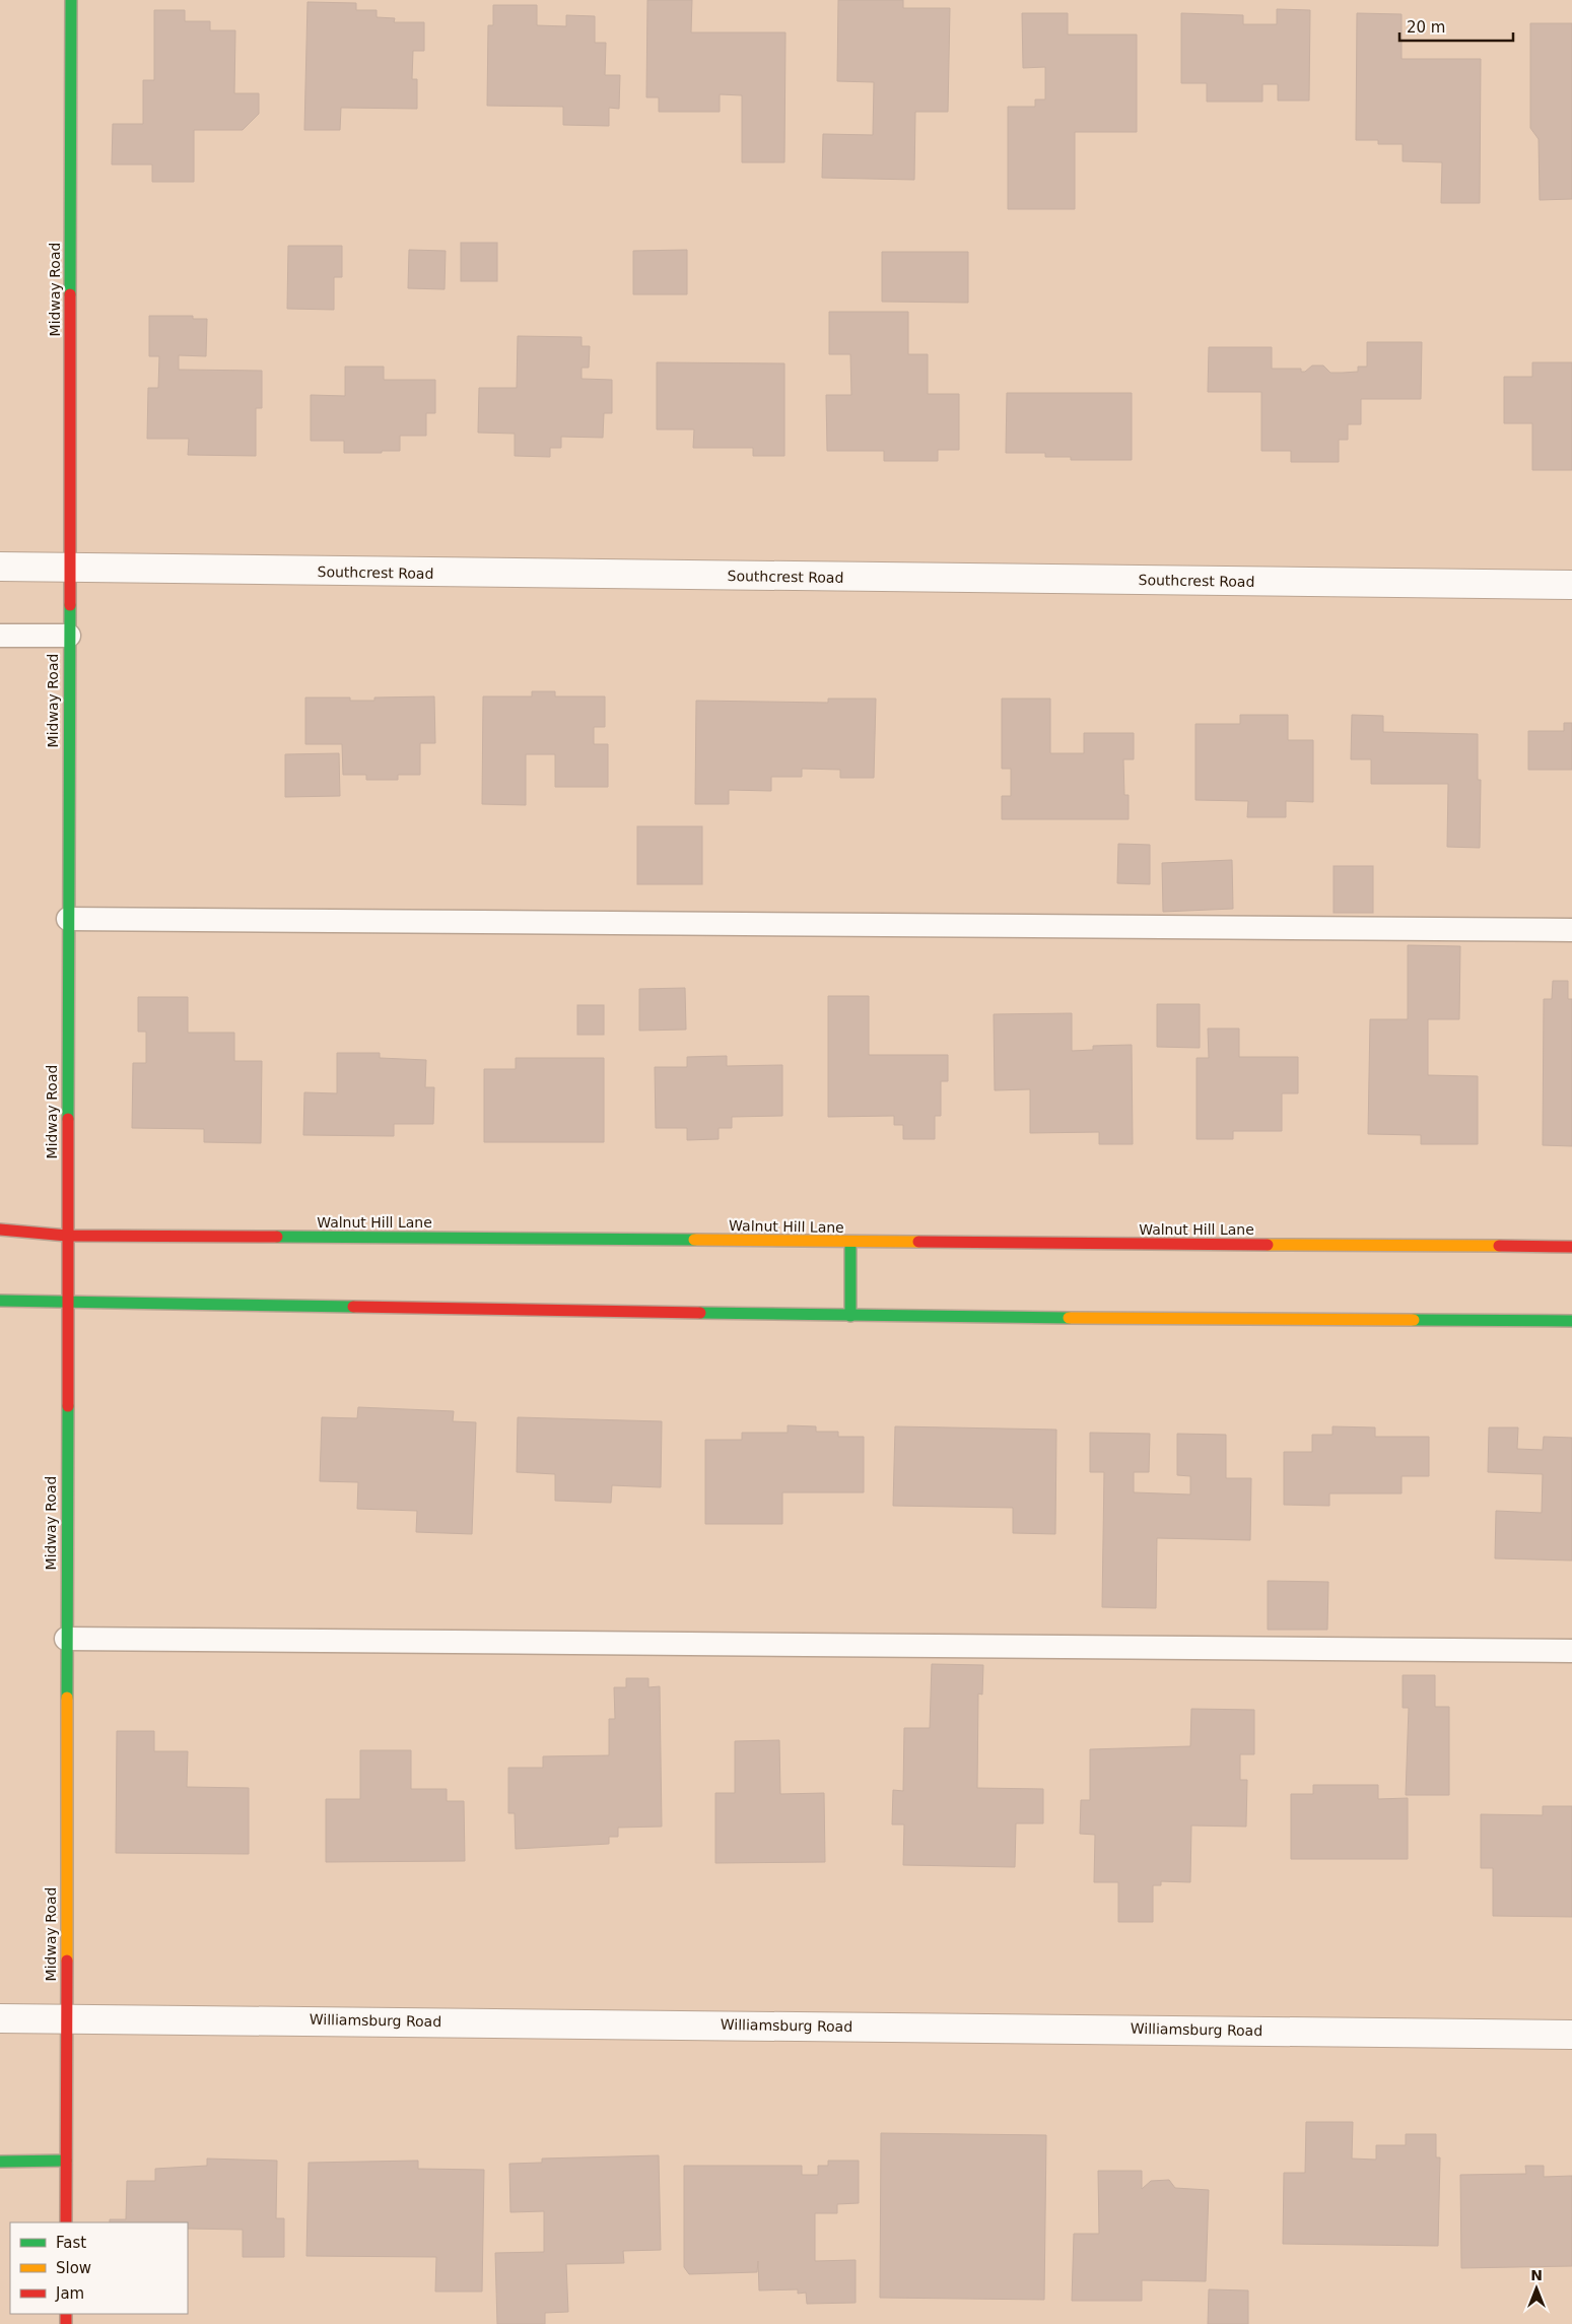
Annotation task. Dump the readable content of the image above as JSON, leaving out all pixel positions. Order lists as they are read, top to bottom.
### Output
{
  "streets": {
    "main road": ["Midway Road", "Walnut Hill Lane"],
    "street": ["Southcrest Road", "Williamsburg Road"]
  },
  "crossings": [
    ["Midway Road", "Southcrest Road"],
    ["Midway Road", "Walnut Hill Lane"],
    ["Midway Road", "Williamsburg Road"]
  ],
  "legend": ["Fast", "Slow", "Jam"],
  "scale_bar": "20 m",
  "north": "top"
}
